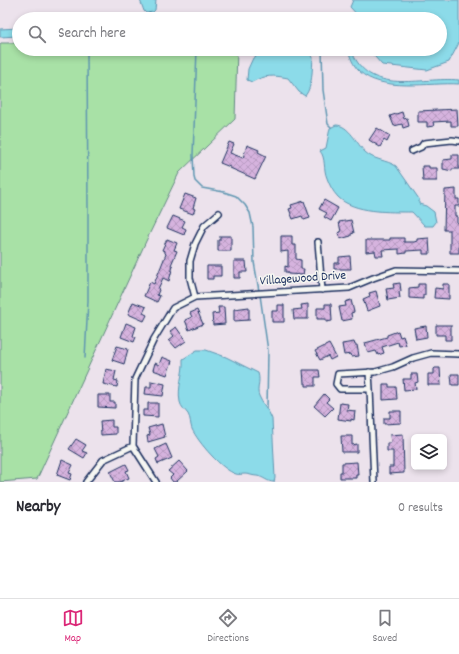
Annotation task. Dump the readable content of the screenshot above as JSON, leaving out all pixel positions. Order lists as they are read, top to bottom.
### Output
{
  "streets": {
    "street": ["Villagewood Drive"]
  },
  "page": {
    "search": "Search here",
    "heading": ["Nearby", "0 results"],
    "nav": ["Map", "Directions", "Saved"]
  }
}
